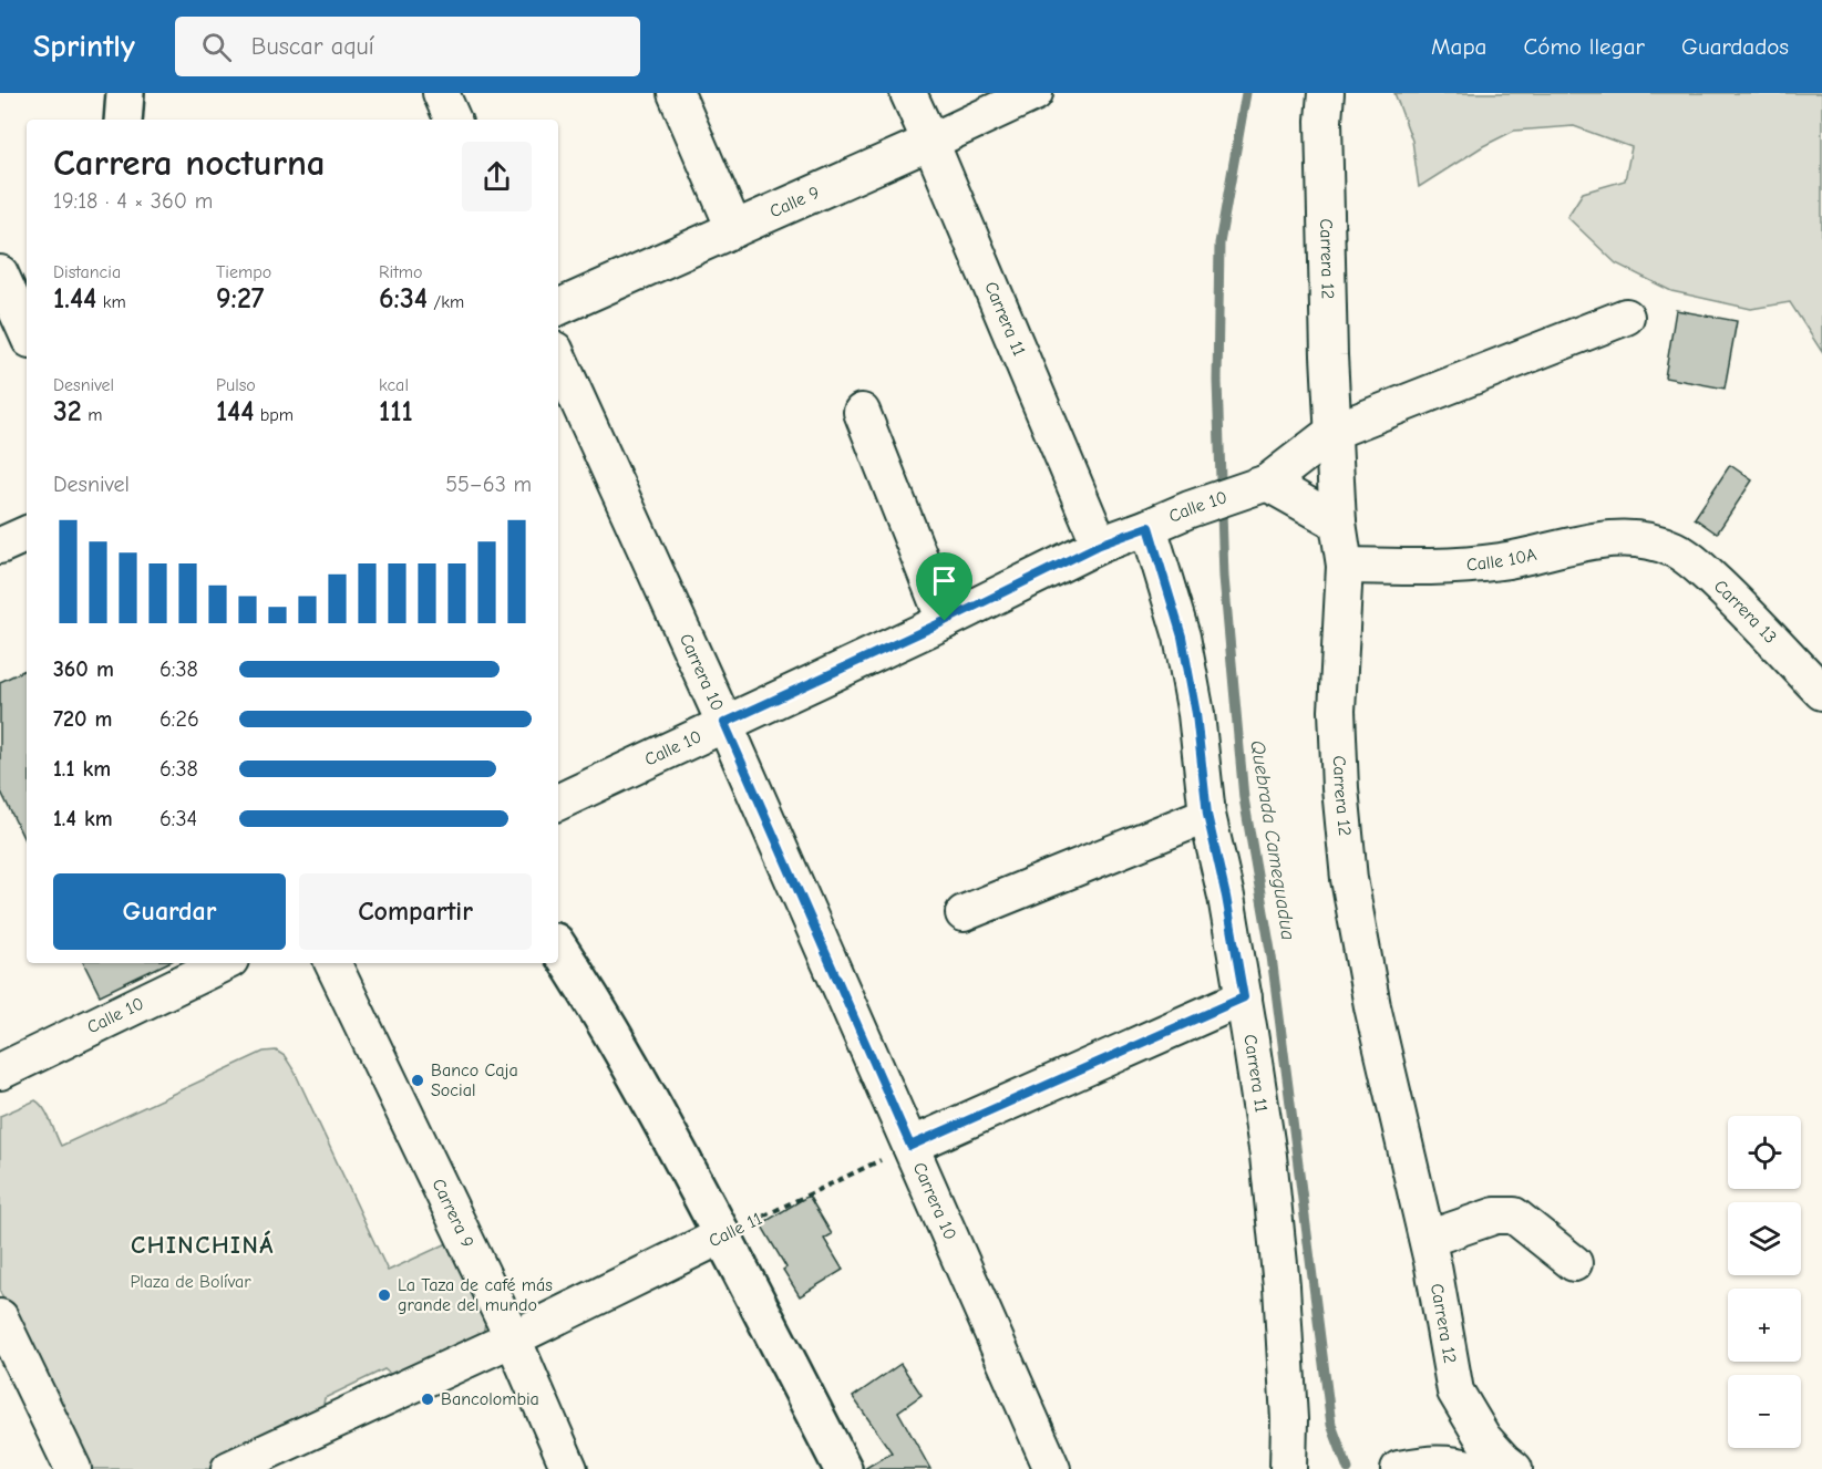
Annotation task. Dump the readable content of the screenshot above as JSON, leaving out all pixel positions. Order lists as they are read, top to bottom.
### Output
{
  "streets": {
    "street": [
      "Calle 9",
      "Carrera 12",
      "Carrera 11",
      "Calle 10",
      "Calle 10A",
      "Carrera 13",
      "Carrera 10",
      "Carrera 9",
      "Calle 11"
    ]
  },
  "crossings": [
    ["Calle 9", "Carrera 11"],
    ["Carrera 12", "Calle 10"],
    ["Carrera 12", "Calle 10A"],
    ["Carrera 11", "Calle 10"],
    ["Calle 10", "Carrera 10"],
    ["Calle 10A", "Carrera 13"],
    ["Carrera 10", "Calle 11"],
    ["Carrera 9", "Calle 11"]
  ],
  "districts": ["CHINCHINÁ"],
  "water": ["Quebrada Cameguadua"],
  "parks": ["Plaza de Bolívar"],
  "places": ["Banco Caja Social", "La Taza de café más grande del mundo", "Bancolombia"],
  "page": {
    "header": "Sprintly",
    "search": "Buscar aquí",
    "nav": ["Mapa", "Cómo llegar", "Guardados"],
    "heading": ["Carrera nocturna", "19:18 · 4 × 360 m"],
    "stats": [
      ["Distancia", "1.44 km"],
      ["Tiempo", "9:27"],
      ["Ritmo", "6:34 /km"],
      ["Desnivel", "32 m"],
      ["Pulso", "144 bpm"],
      ["kcal", "111"]
    ],
    "chart": ["Desnivel", "55–63 m"],
    "list": [
      {
        "name": "360 m",
        "note": "6:38"
      },
      {
        "name": "720 m",
        "note": "6:26"
      },
      {
        "name": "1.1 km",
        "note": "6:38"
      },
      {
        "name": "1.4 km",
        "note": "6:34"
      }
    ],
    "buttons": ["Guardar", "Compartir"],
    "map_buttons": ["+", "−"]
  }
}
